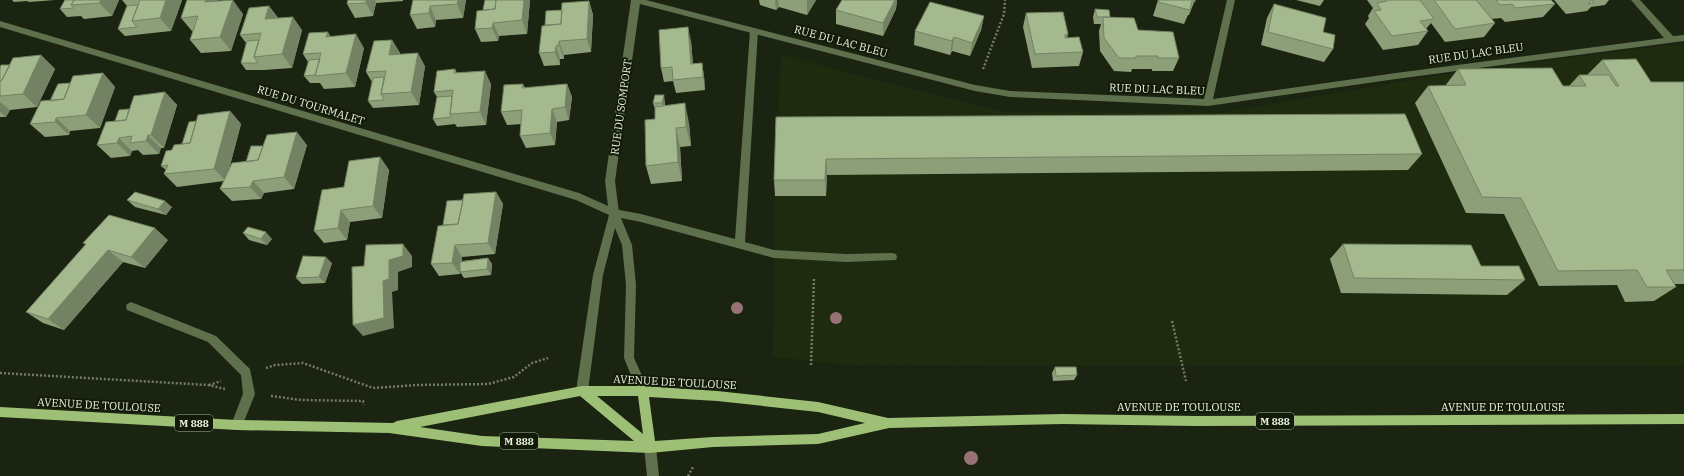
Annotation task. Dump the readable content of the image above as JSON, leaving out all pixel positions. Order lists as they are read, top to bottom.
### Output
{
  "streets": {
    "main road": ["AVENUE DE TOULOUSE", "M 888"],
    "street": ["RUE DU LAC BLEU", "RUE DU TOURMALET", "RUE DU SOMPORT"]
  },
  "crossings": [
    ["RUE DU LAC BLEU", "RUE DU SOMPORT"],
    ["RUE DU TOURMALET", "RUE DU SOMPORT"],
    ["RUE DU SOMPORT", "AVENUE DE TOULOUSE"]
  ]
}
